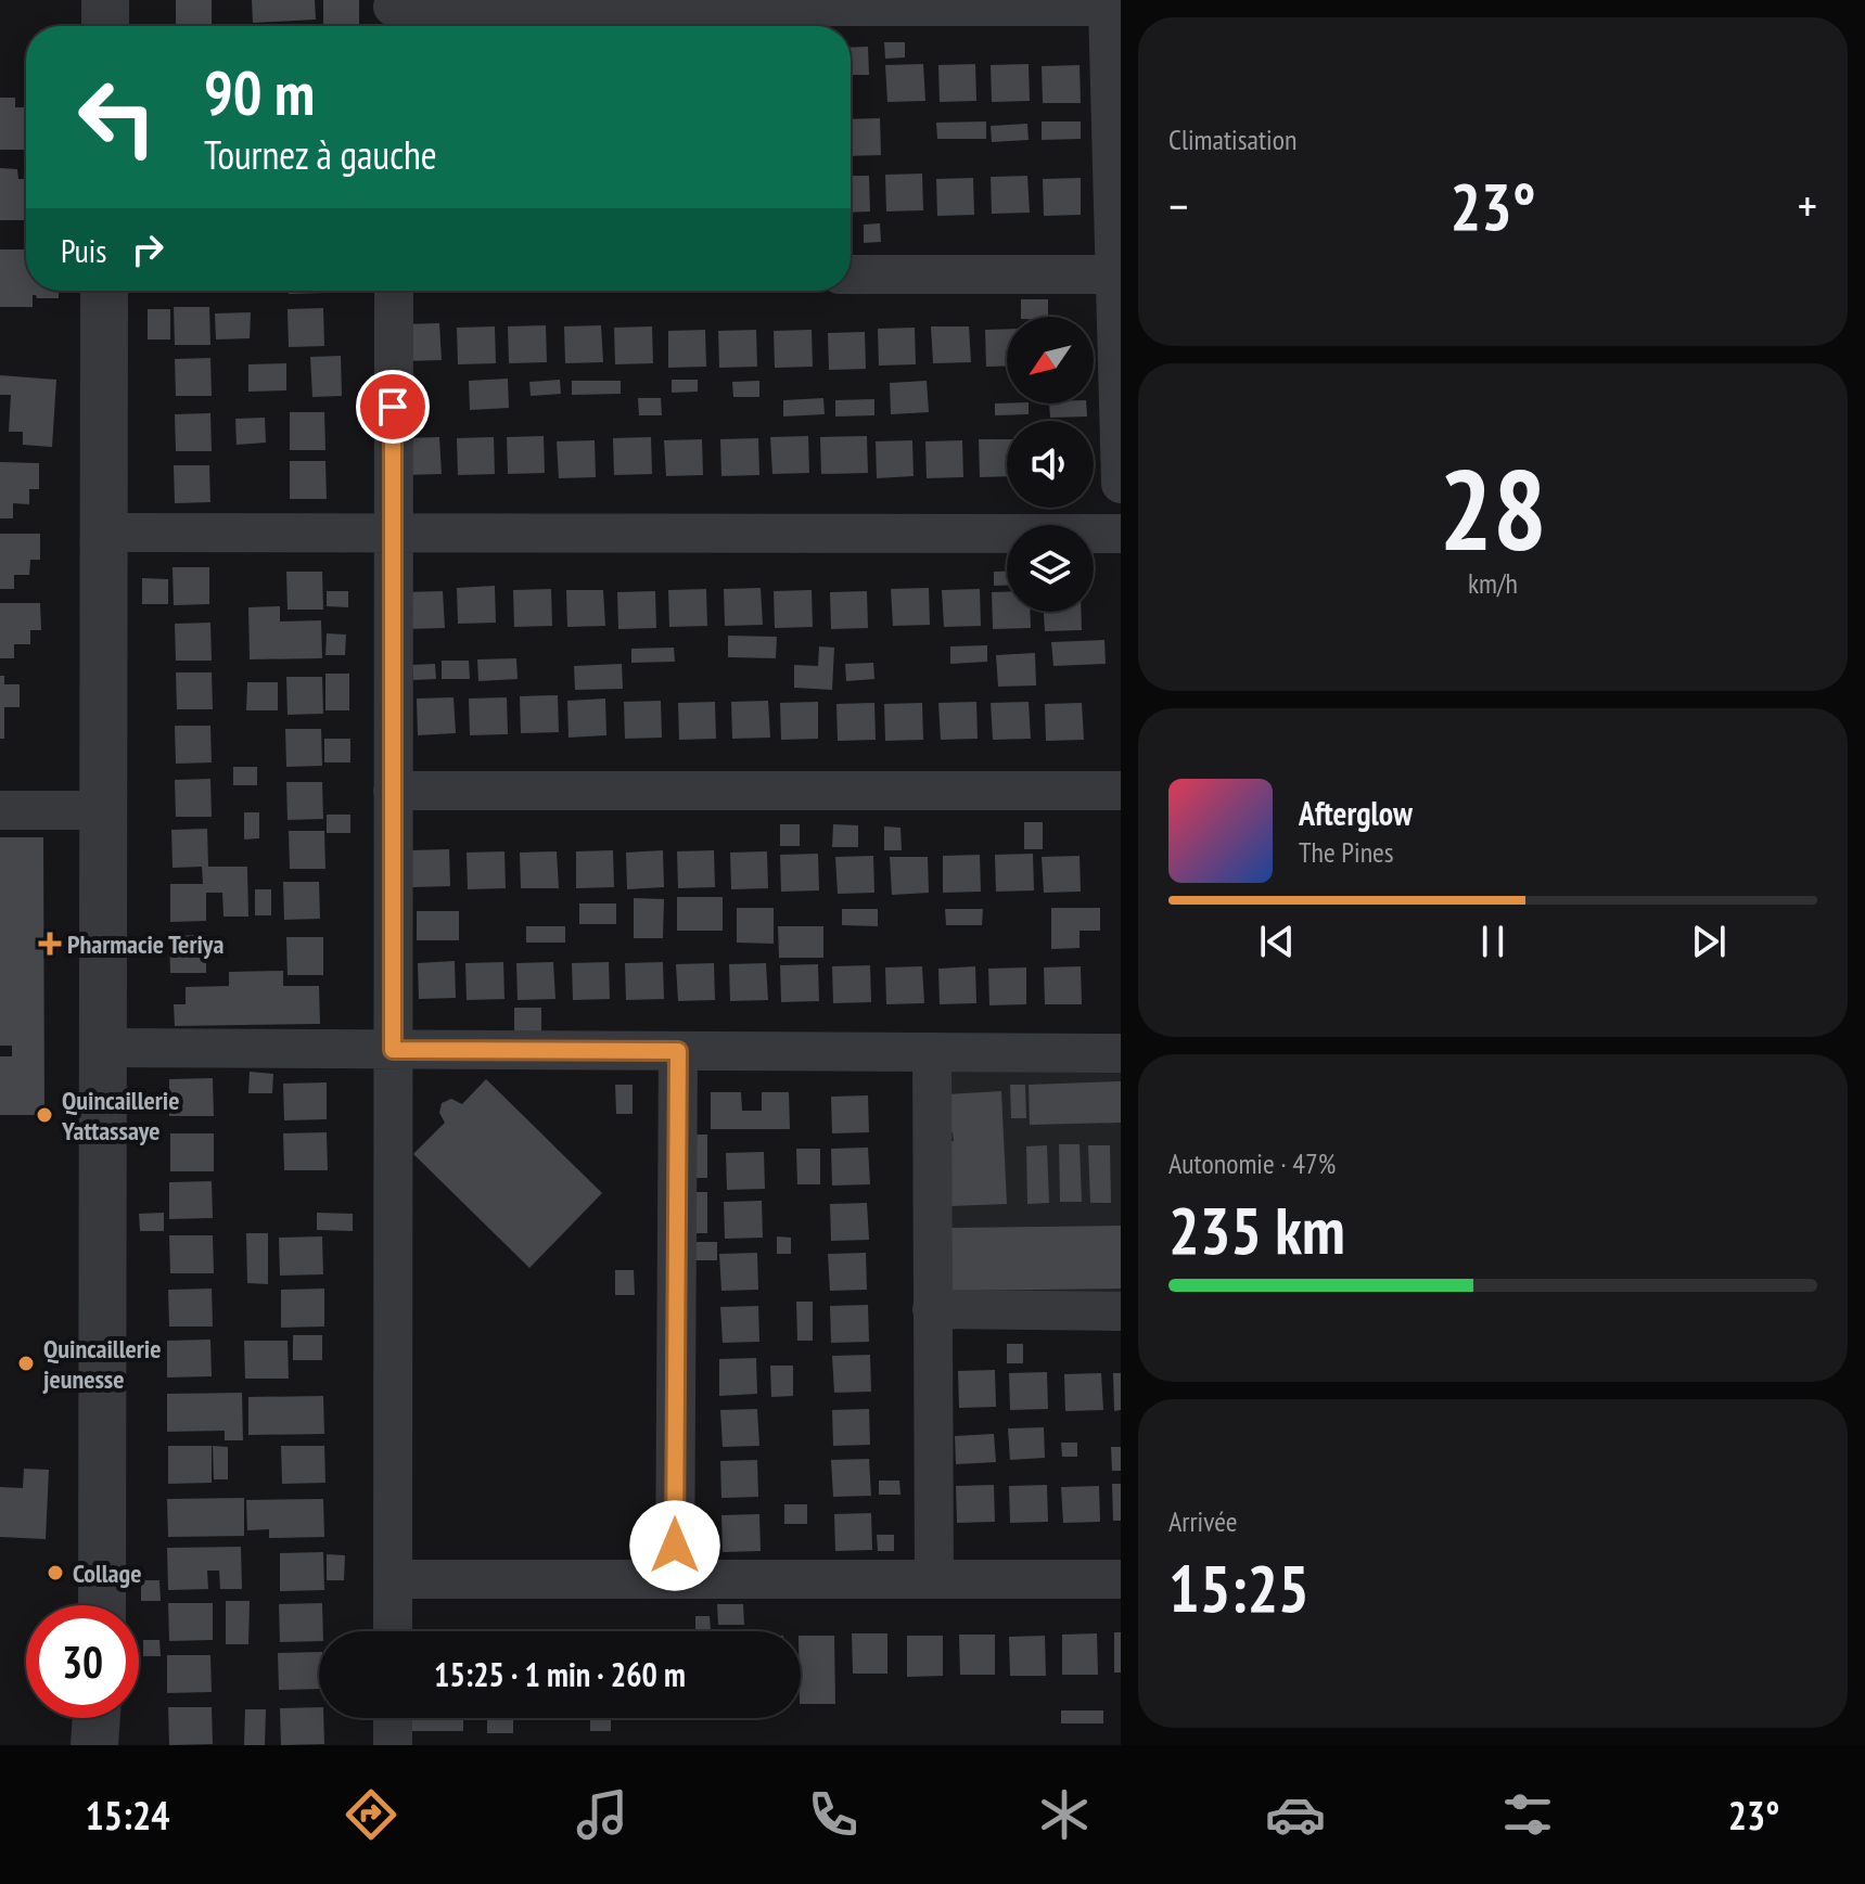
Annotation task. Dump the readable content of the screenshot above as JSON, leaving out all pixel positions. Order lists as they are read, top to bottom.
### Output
{
  "places": {
    "health": ["Pharmacie Teriya"],
    "other": ["Quincaillerie Yattassaye", "Quincaillerie jeunesse", "Collage"]
  },
  "north": "bottom left",
  "page": {
    "tile": [
      "Climatisation",
      ["28", "km/h"],
      ["Autonomie · 47%", "235 km"],
      ["Arrivée", "15:25"]
    ],
    "turn": ["90 m", "Tournez à gauche"],
    "heat": ["−", "23°", "+"],
    "then": "Puis",
    "song": ["Afterglow", "The Pines"],
    "limit": "30",
    "trip": "15:25 · 1 min · 260 m",
    "tabs": ["15:24", "23°"]
  }
}
